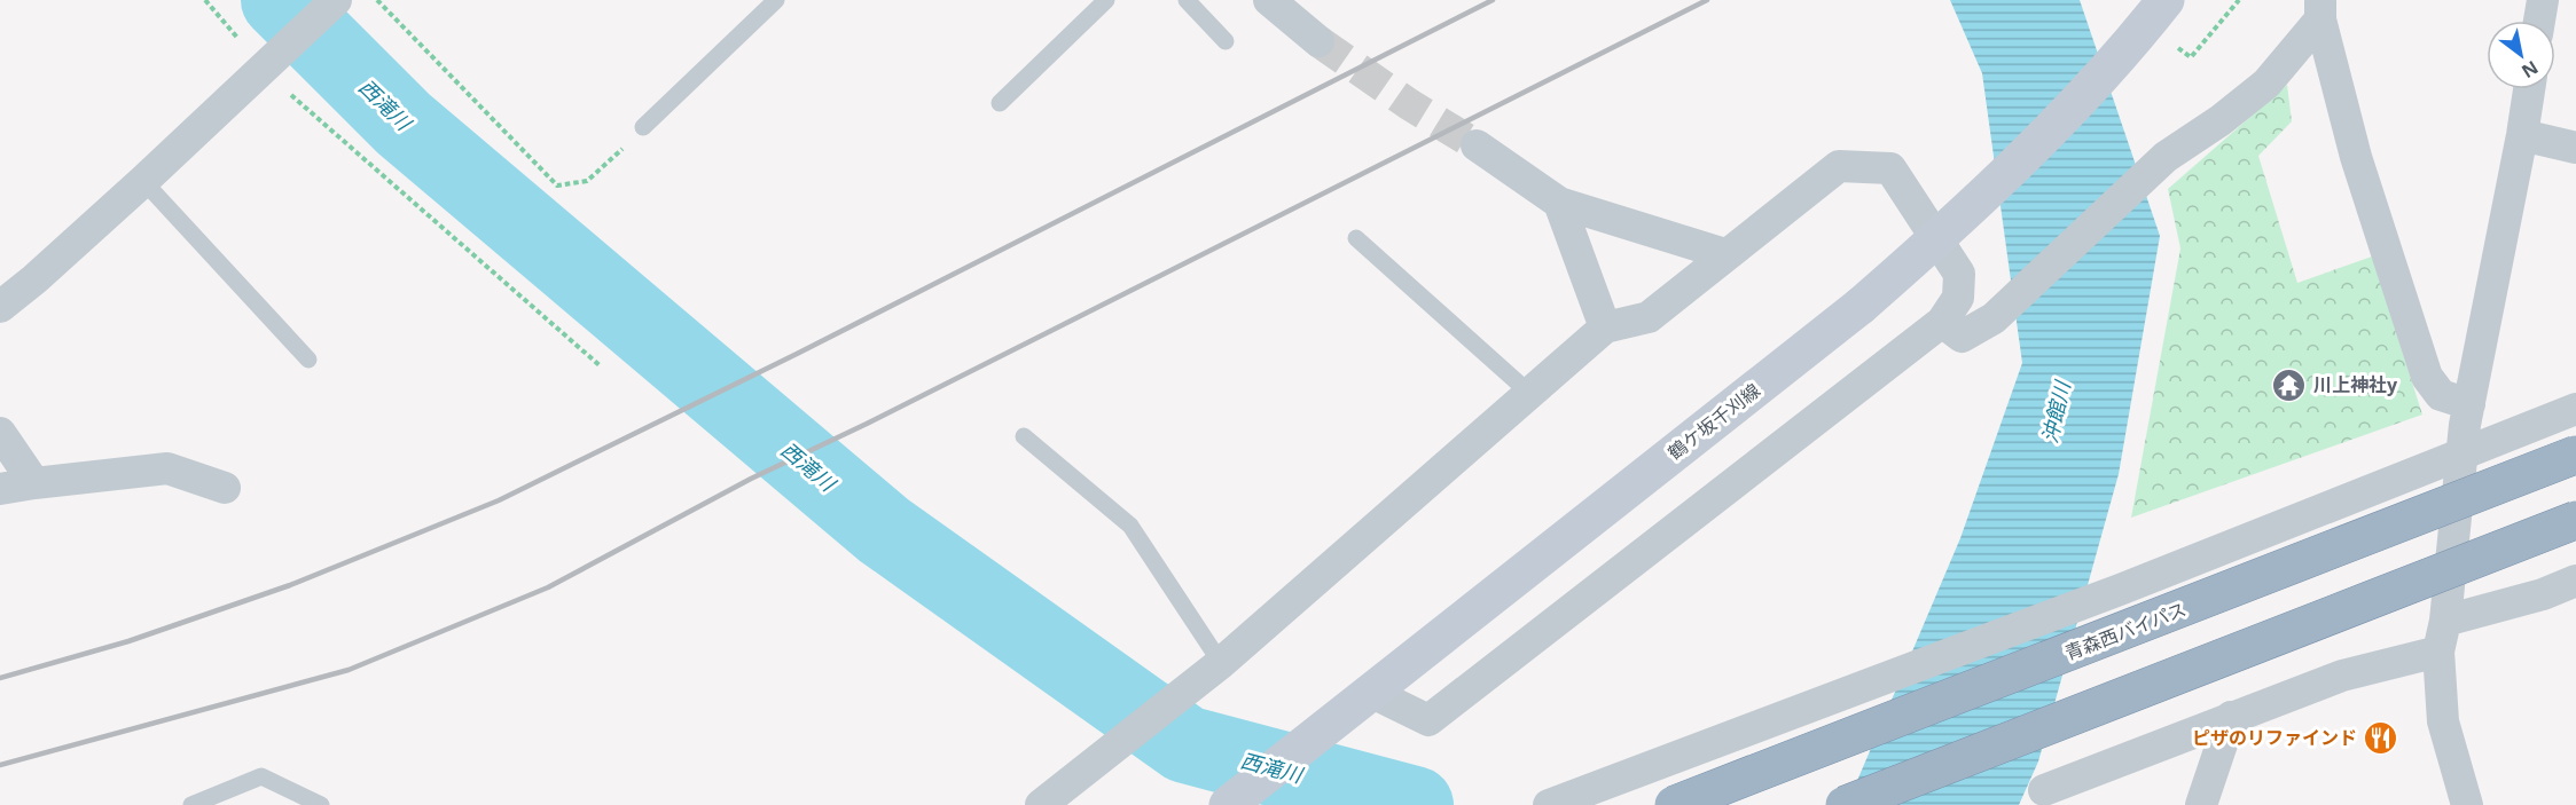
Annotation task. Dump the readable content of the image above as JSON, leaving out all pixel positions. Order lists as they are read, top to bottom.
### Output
{
  "streets": {
    "highway": ["青森西バイパス"],
    "main road": ["鶴ケ坂千刈線"]
  },
  "water": ["西滝川", "沖館川"],
  "places": {
    "temple": ["川上神社y"],
    "restaurant": ["ピザのリファインド"]
  },
  "north": "bottom right"
}
